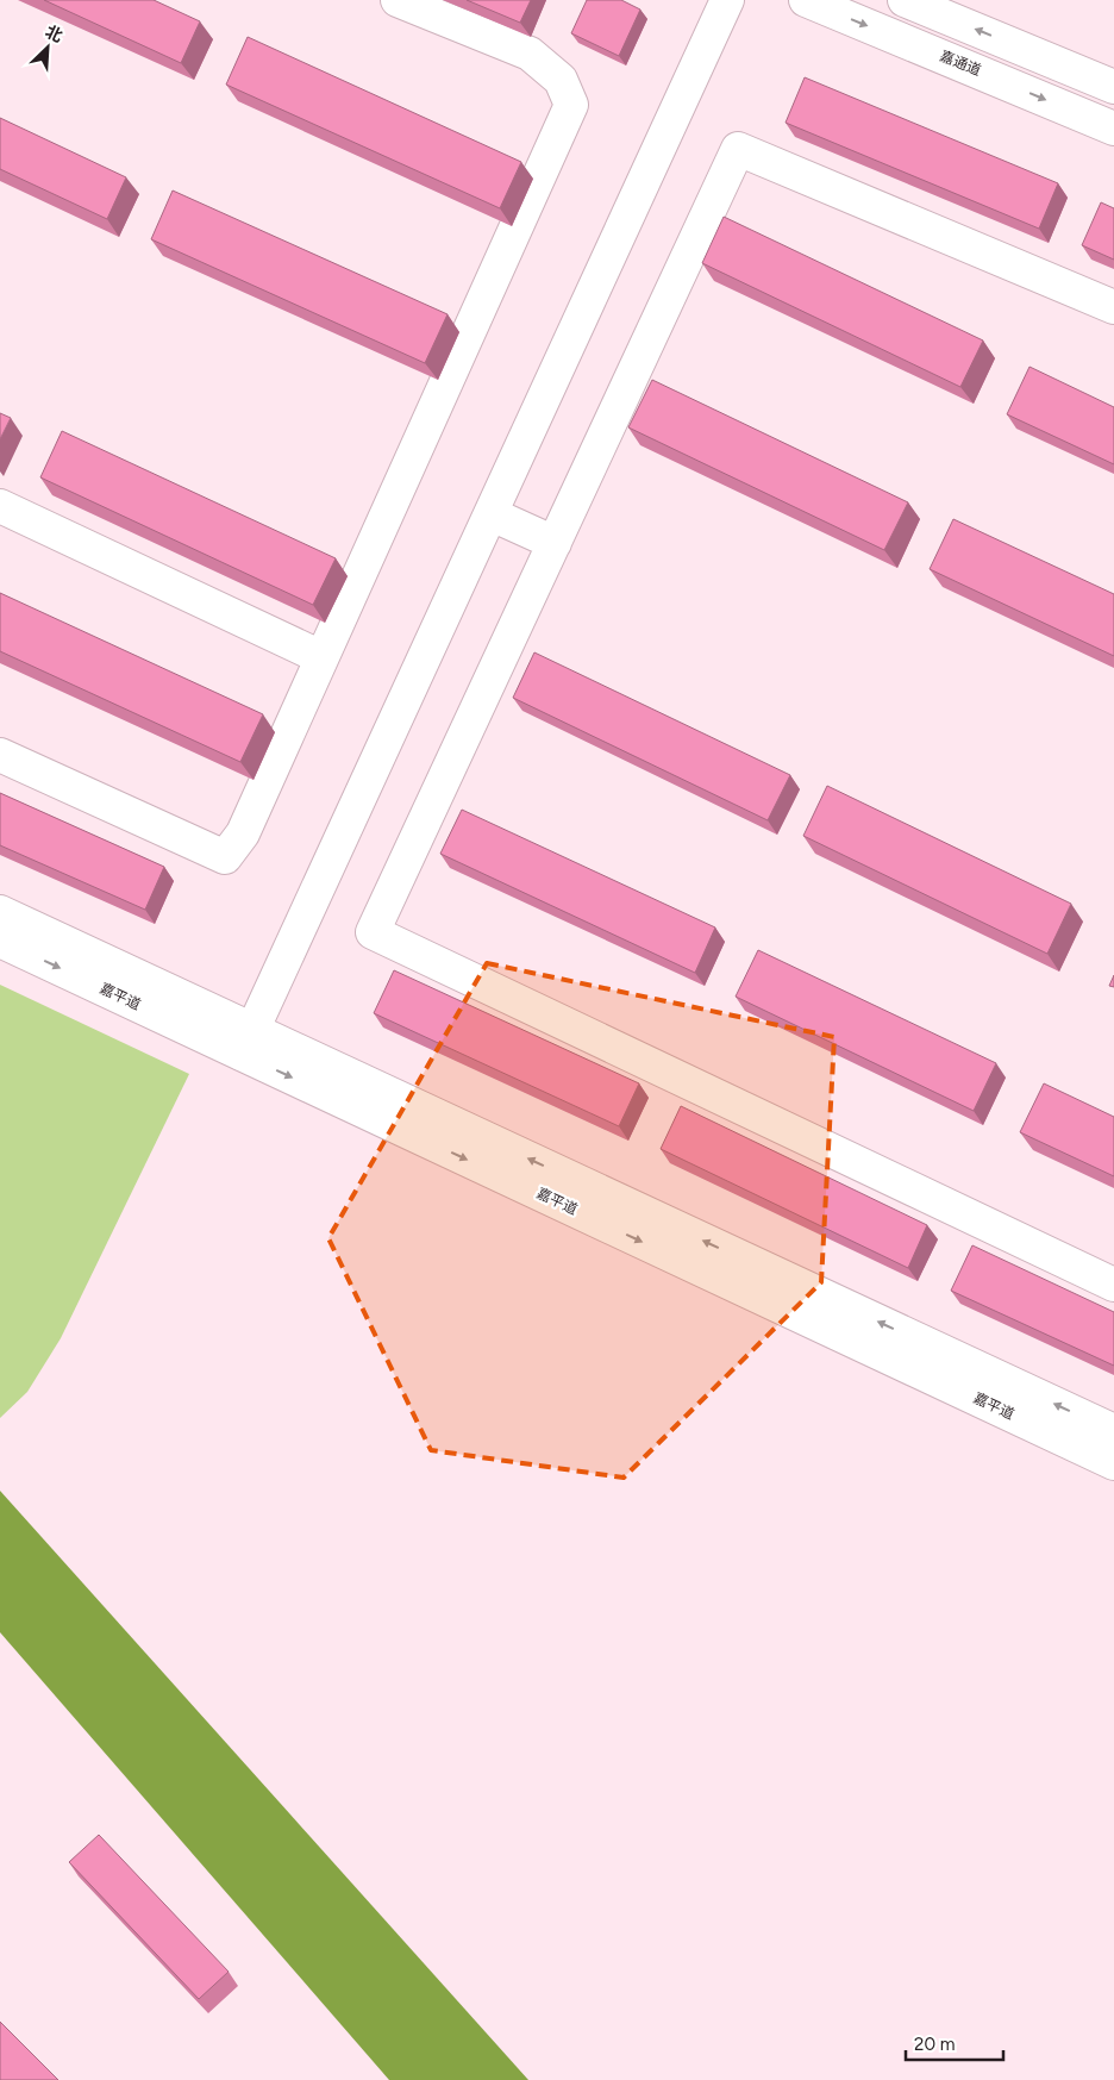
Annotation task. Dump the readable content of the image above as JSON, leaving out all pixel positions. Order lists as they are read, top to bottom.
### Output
{
  "streets": {
    "street": ["嘉通道", "嘉平道"]
  },
  "scale_bar": "20 m",
  "north": "top right"
}
